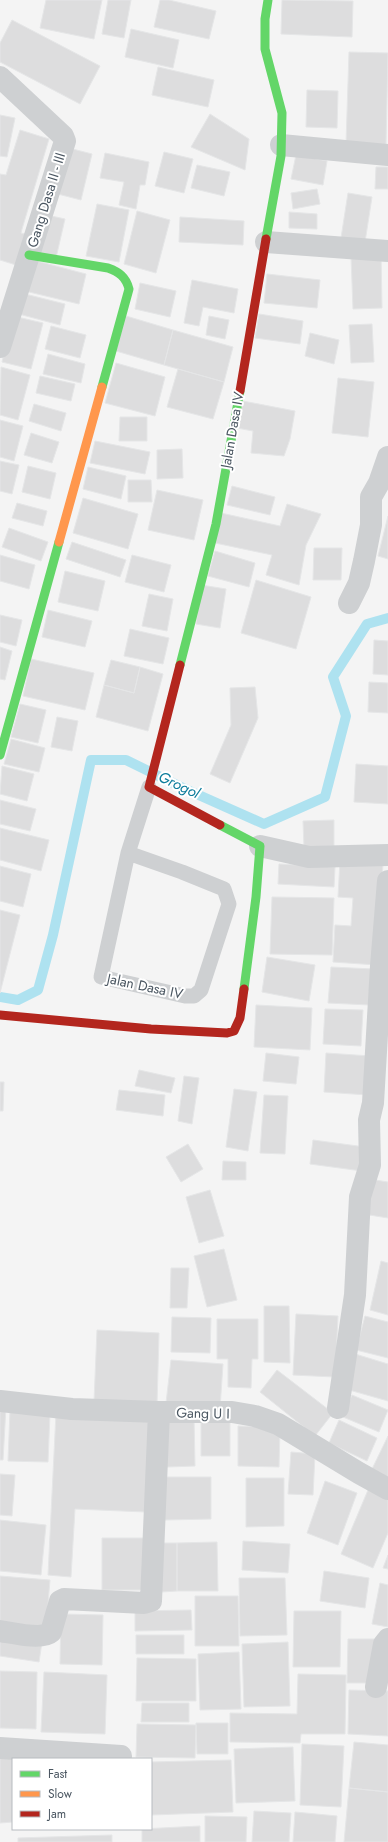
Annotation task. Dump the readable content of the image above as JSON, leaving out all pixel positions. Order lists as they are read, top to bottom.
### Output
{
  "streets": {
    "street": ["Gang Dasa II - III", "Jalan Dasa IV", "Gang U I"]
  },
  "water": ["Grogol"],
  "legend": ["Fast", "Slow", "Jam"]
}
